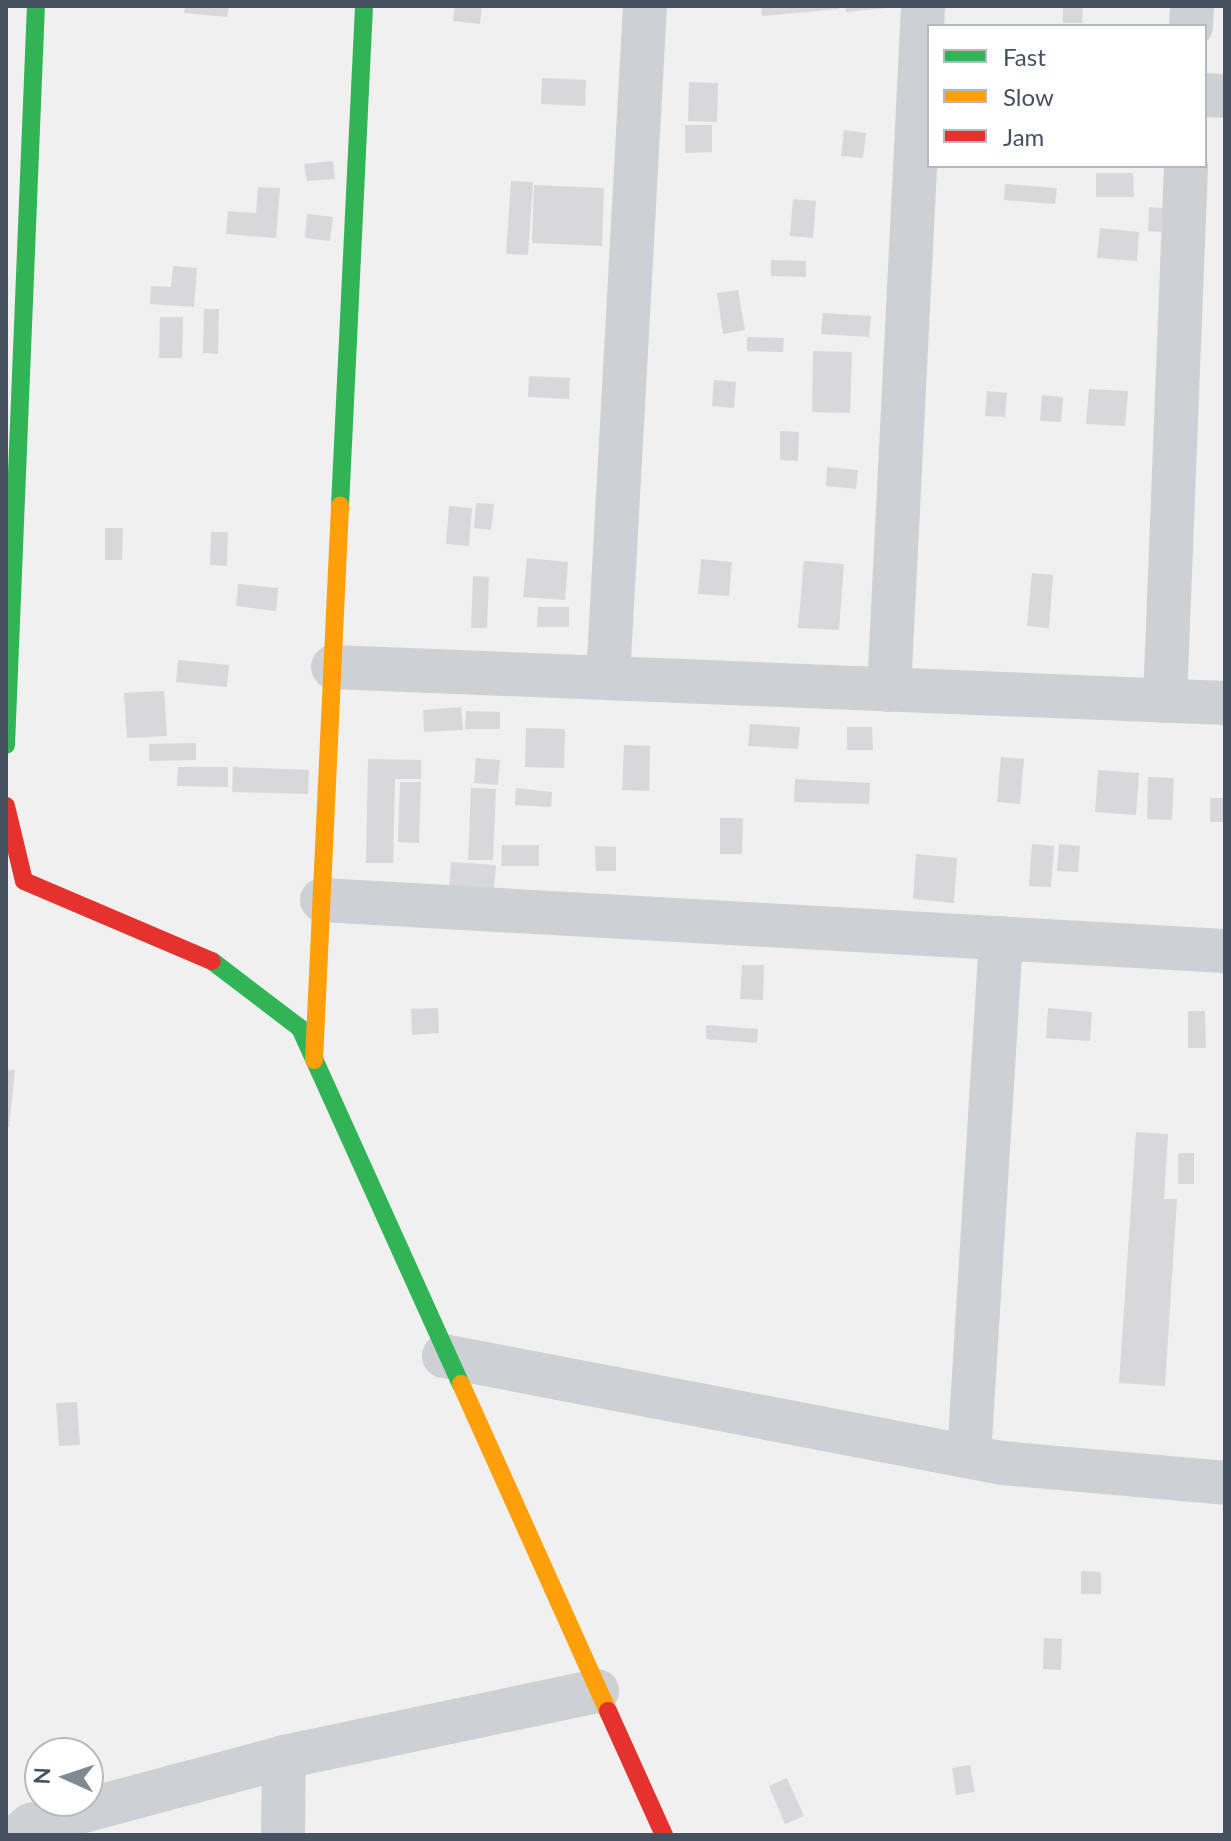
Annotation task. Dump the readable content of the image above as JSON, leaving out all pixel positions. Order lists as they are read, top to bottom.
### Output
{
  "legend": ["Fast", "Slow", "Jam"],
  "north": "left"
}
